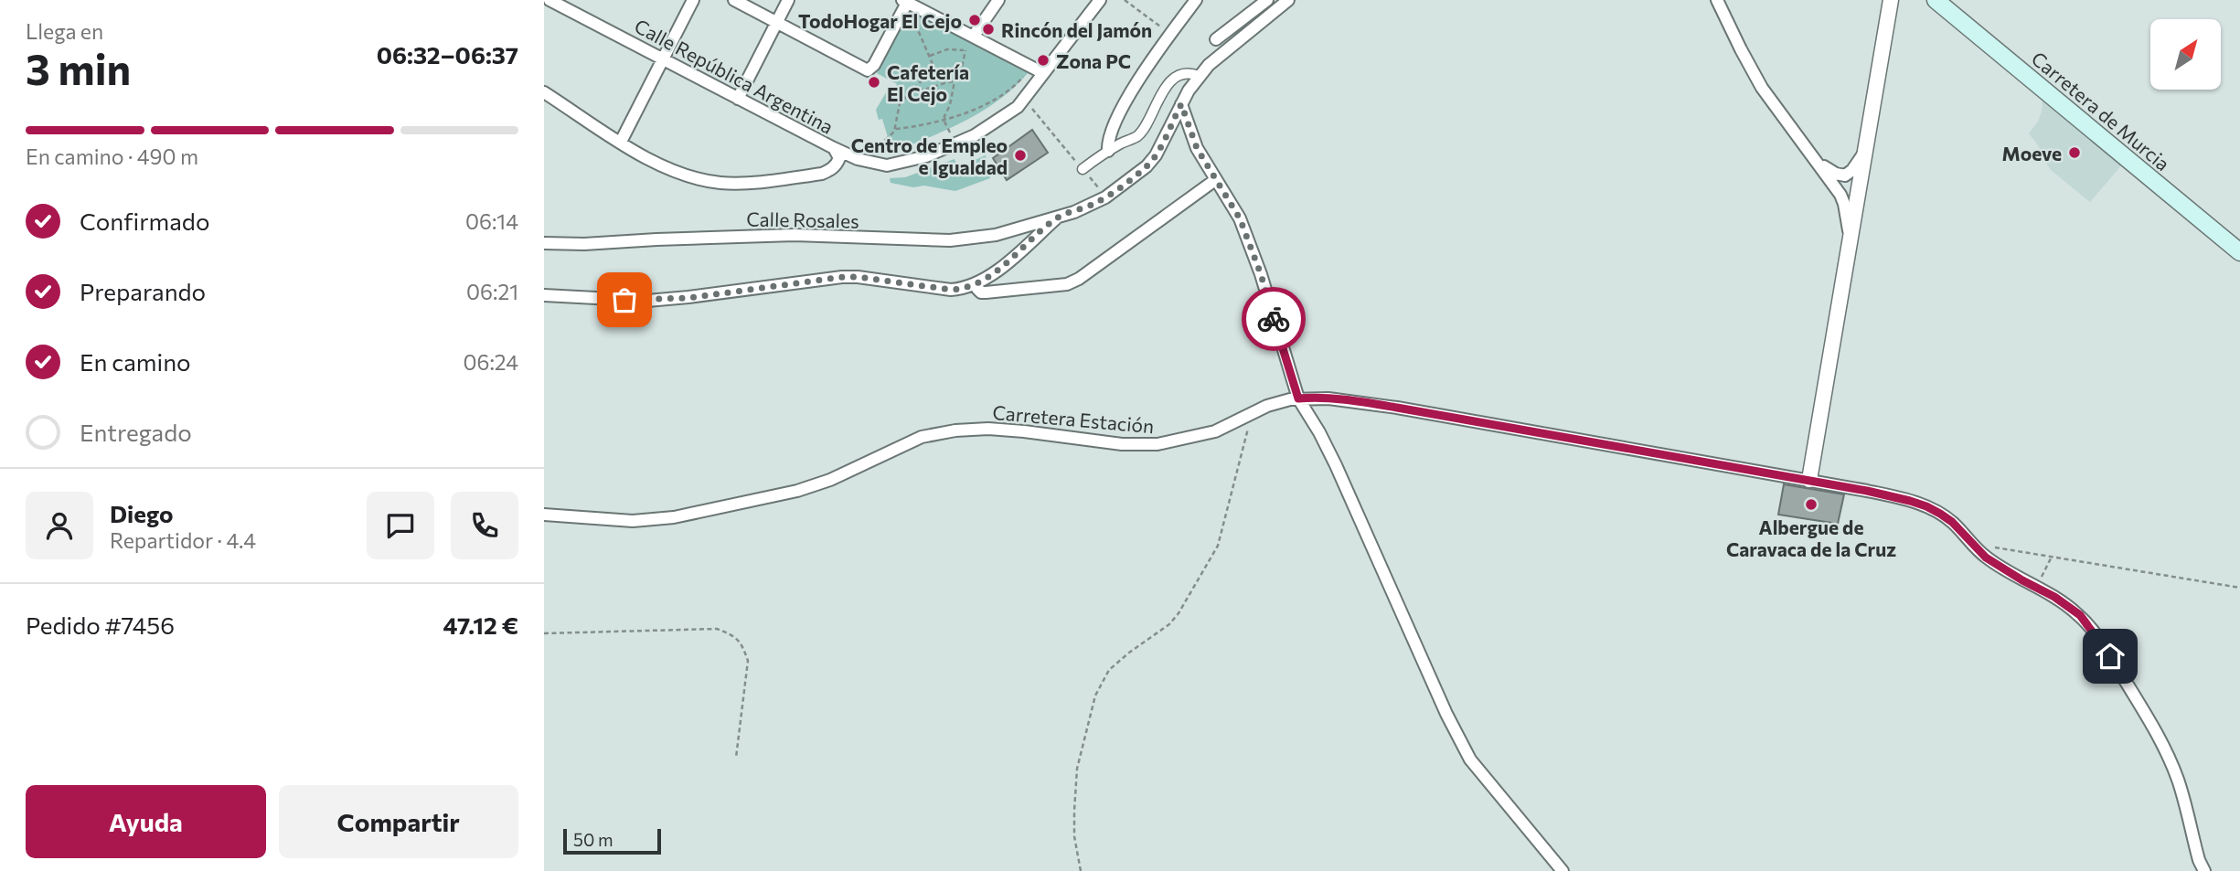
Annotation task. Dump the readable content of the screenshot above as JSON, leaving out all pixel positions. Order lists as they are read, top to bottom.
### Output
{
  "streets": {
    "main road": ["Carretera de Murcia"],
    "street": ["Calle República Argentina", "Calle Rosales", "Carretera Estación"]
  },
  "places": [
    "TodoHogar El Cejo",
    "Rincón del Jamón",
    "Zona PC",
    "Cafetería El Cejo",
    "Moeve",
    "Centro de Empleo e Igualdad",
    "Albergue de Caravaca de la Cruz"
  ],
  "scale_bar": "50 m",
  "north": "top right",
  "page": {
    "heading": ["3 min", "Llega en", "06:32–06:37"],
    "panel": [
      "Diego",
      "Repartidor · 4.4",
      "Pedido #7456",
      "47.12 €"
    ],
    "bar": "En camino · 490 m",
    "list": [
      ["Confirmado", "06:14"],
      ["Preparando", "06:21"],
      ["En camino", "06:24"],
      "Entregado"
    ],
    "buttons": ["Ayuda", "Compartir"],
    "scale": "50 m"
  }
}
